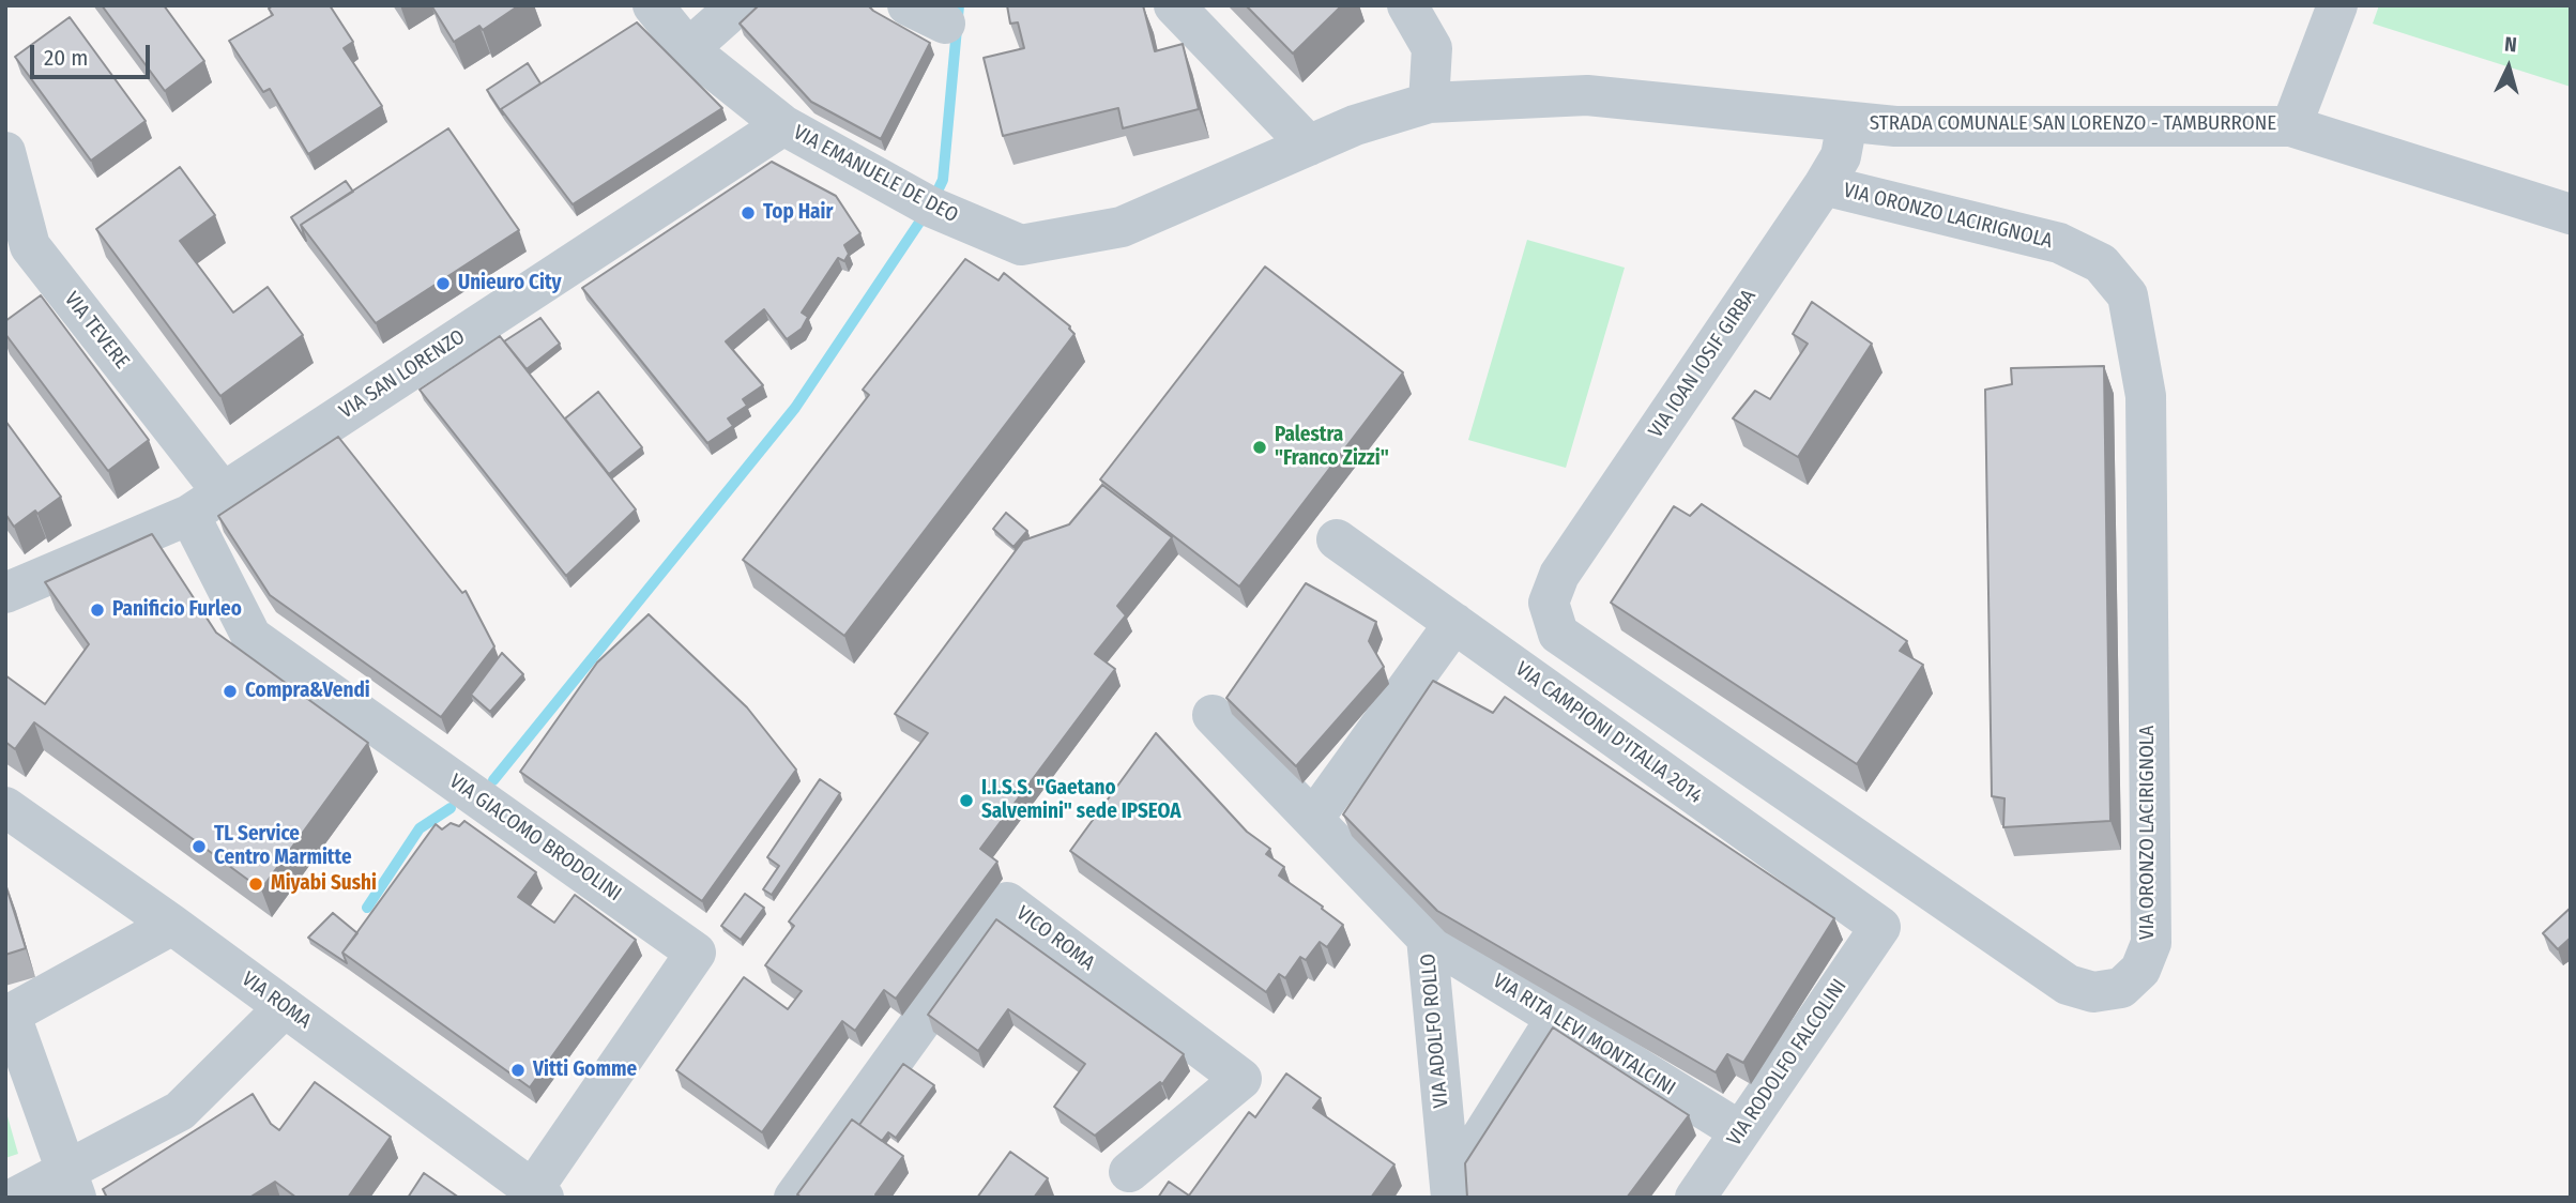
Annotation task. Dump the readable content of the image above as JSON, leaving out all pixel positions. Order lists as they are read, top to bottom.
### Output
{
  "streets": {
    "street": [
      "STRADA COMUNALE SAN LORENZO - TAMBURRONE",
      "VIA EMANUELE DE DEO",
      "VIA ORONZO LACIRIGNOLA",
      "VIA TEVERE",
      "VIA IOAN IOSIF GIRBA",
      "VIA SAN LORENZO",
      "VIA CAMPIONI D'ITALIA 2014",
      "VIA GIACOMO BRODOLINI",
      "VICO ROMA",
      "VIA ROMA",
      "VIA ADOLFO ROLLO",
      "VIA RITA LEVI MONTALCINI",
      "VIA RODOLFO FALCOLINI"
    ]
  },
  "crossings": [
    ["STRADA COMUNALE SAN LORENZO - TAMBURRONE", "VIA EMANUELE DE DEO"],
    ["STRADA COMUNALE SAN LORENZO - TAMBURRONE", "VIA IOAN IOSIF GIRBA"],
    ["VIA EMANUELE DE DEO", "VIA SAN LORENZO"],
    ["VIA ORONZO LACIRIGNOLA", "VIA IOAN IOSIF GIRBA"],
    ["VIA TEVERE", "VIA SAN LORENZO"],
    ["VIA SAN LORENZO", "VIA GIACOMO BRODOLINI"],
    ["VIA CAMPIONI D'ITALIA 2014", "VIA RODOLFO FALCOLINI"],
    ["VIA GIACOMO BRODOLINI", "VIA ROMA"],
    ["VIA ADOLFO ROLLO", "VIA RITA LEVI MONTALCINI"],
    ["VIA RITA LEVI MONTALCINI", "VIA RODOLFO FALCOLINI"]
  ],
  "places": [
    "Top Hair",
    "Unieuro City",
    "Palestra \"Franco Zizzi\"",
    "Panificio Furleo",
    "Compra&Vendi",
    "I.I.S.S. \"Gaetano Salvemini\" sede IPSEOA",
    "TL Service Centro Marmitte",
    "Miyabi Sushi",
    "Vitti Gomme"
  ],
  "scale_bar": "20 m",
  "north": "top"
}
